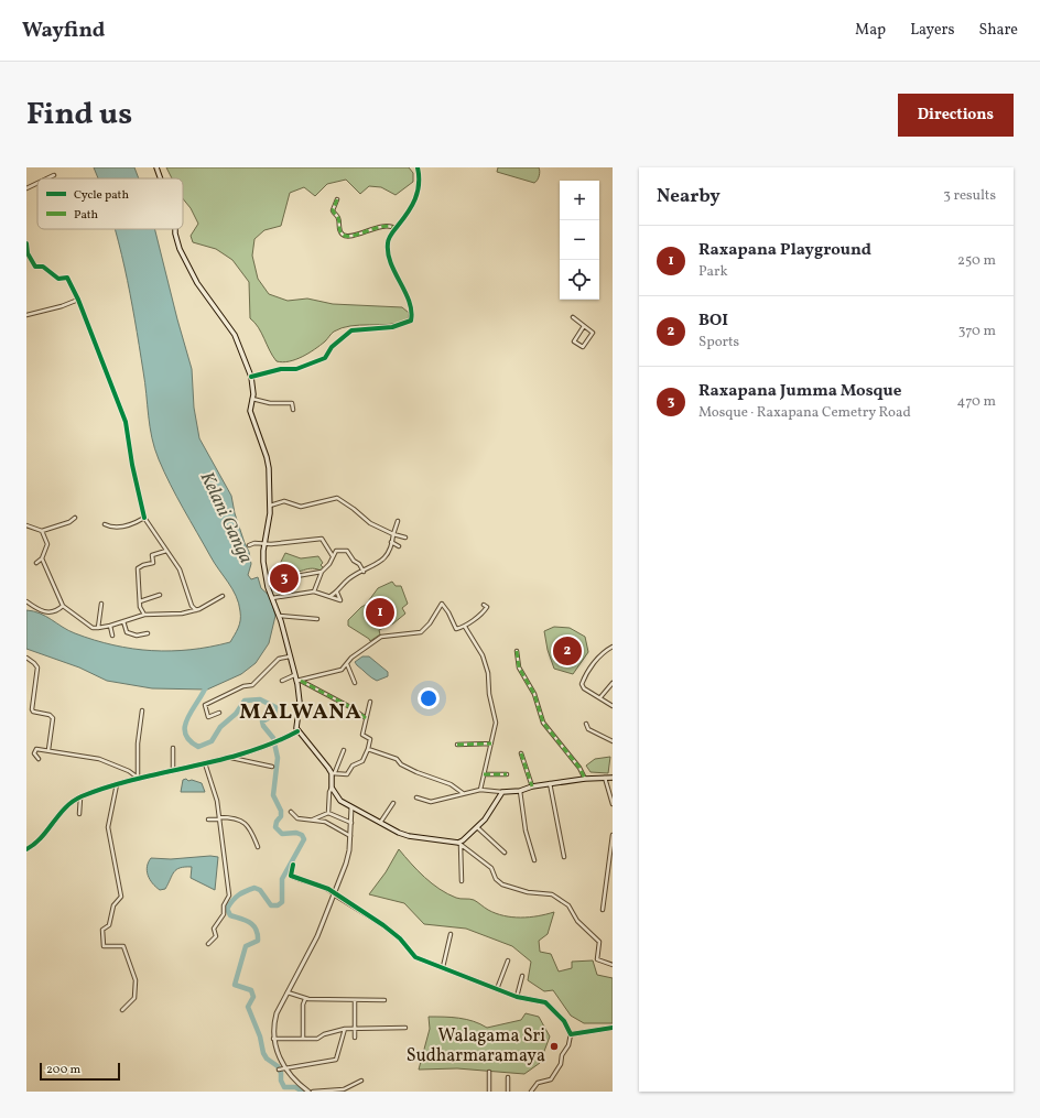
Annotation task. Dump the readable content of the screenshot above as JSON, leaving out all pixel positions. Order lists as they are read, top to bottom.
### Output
{
  "districts": ["MALWANA"],
  "water": ["Kelani Ganga"],
  "places": ["Walagama Sri Sudharmaramaya"],
  "legend": ["Cycle path", "Path"],
  "scale_bar": "200 m",
  "page": {
    "header": "Wayfind",
    "nav": ["Map", "Layers", "Share"],
    "title": "Find us",
    "buttons": "Directions",
    "heading": ["Nearby", "3 results"],
    "map_buttons": ["+", "−"],
    "list": [
      {
        "mark": "1",
        "name": "Raxapana Playground",
        "note": "Park",
        "value": "250 m"
      },
      {
        "mark": "2",
        "name": "BOI",
        "note": "Sports",
        "value": "370 m"
      },
      {
        "mark": "3",
        "name": "Raxapana Jumma Mosque",
        "note": "Mosque · Raxapana Cemetry Road",
        "value": "470 m"
      }
    ],
    "pins": ["3", "1", "2"],
    "scale": "200 m"
  }
}
